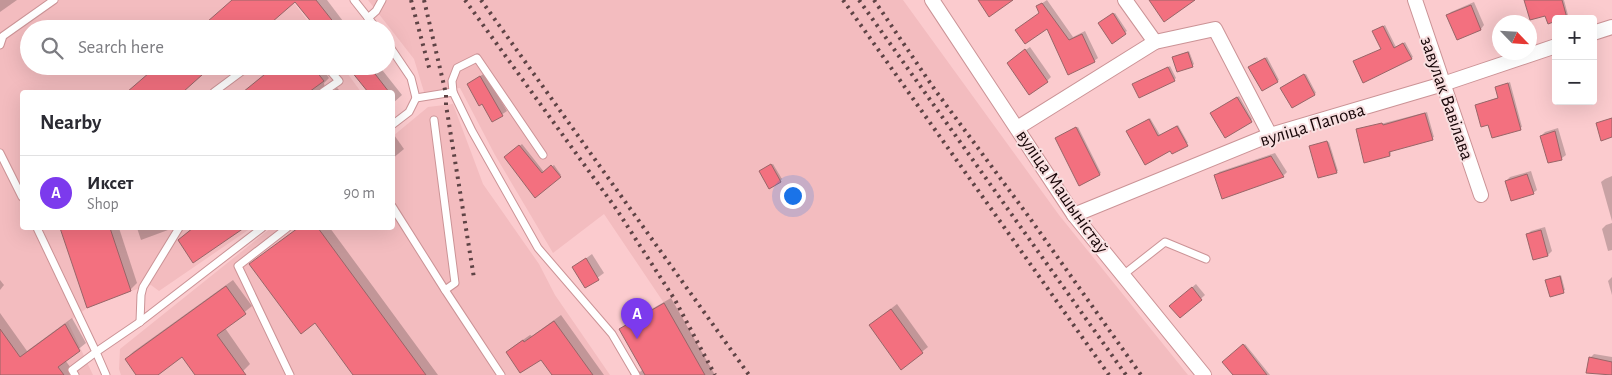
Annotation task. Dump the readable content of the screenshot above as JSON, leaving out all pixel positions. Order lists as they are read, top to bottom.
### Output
{
  "streets": {
    "street": ["завулак Вавілава", "вуліца Папова", "вуліца Машыністаў"]
  },
  "crossings": [
    ["завулак Вавілава", "вуліца Папова"],
    ["вуліца Папова", "вуліца Машыністаў"]
  ],
  "north": "bottom right",
  "page": {
    "map_buttons": ["+", "−"],
    "search": "Search here",
    "heading": "Nearby",
    "list": [
      {
        "mark": "A",
        "name": "Иксет",
        "note": "Shop",
        "value": "90 m"
      }
    ],
    "pins": "A"
  }
}
